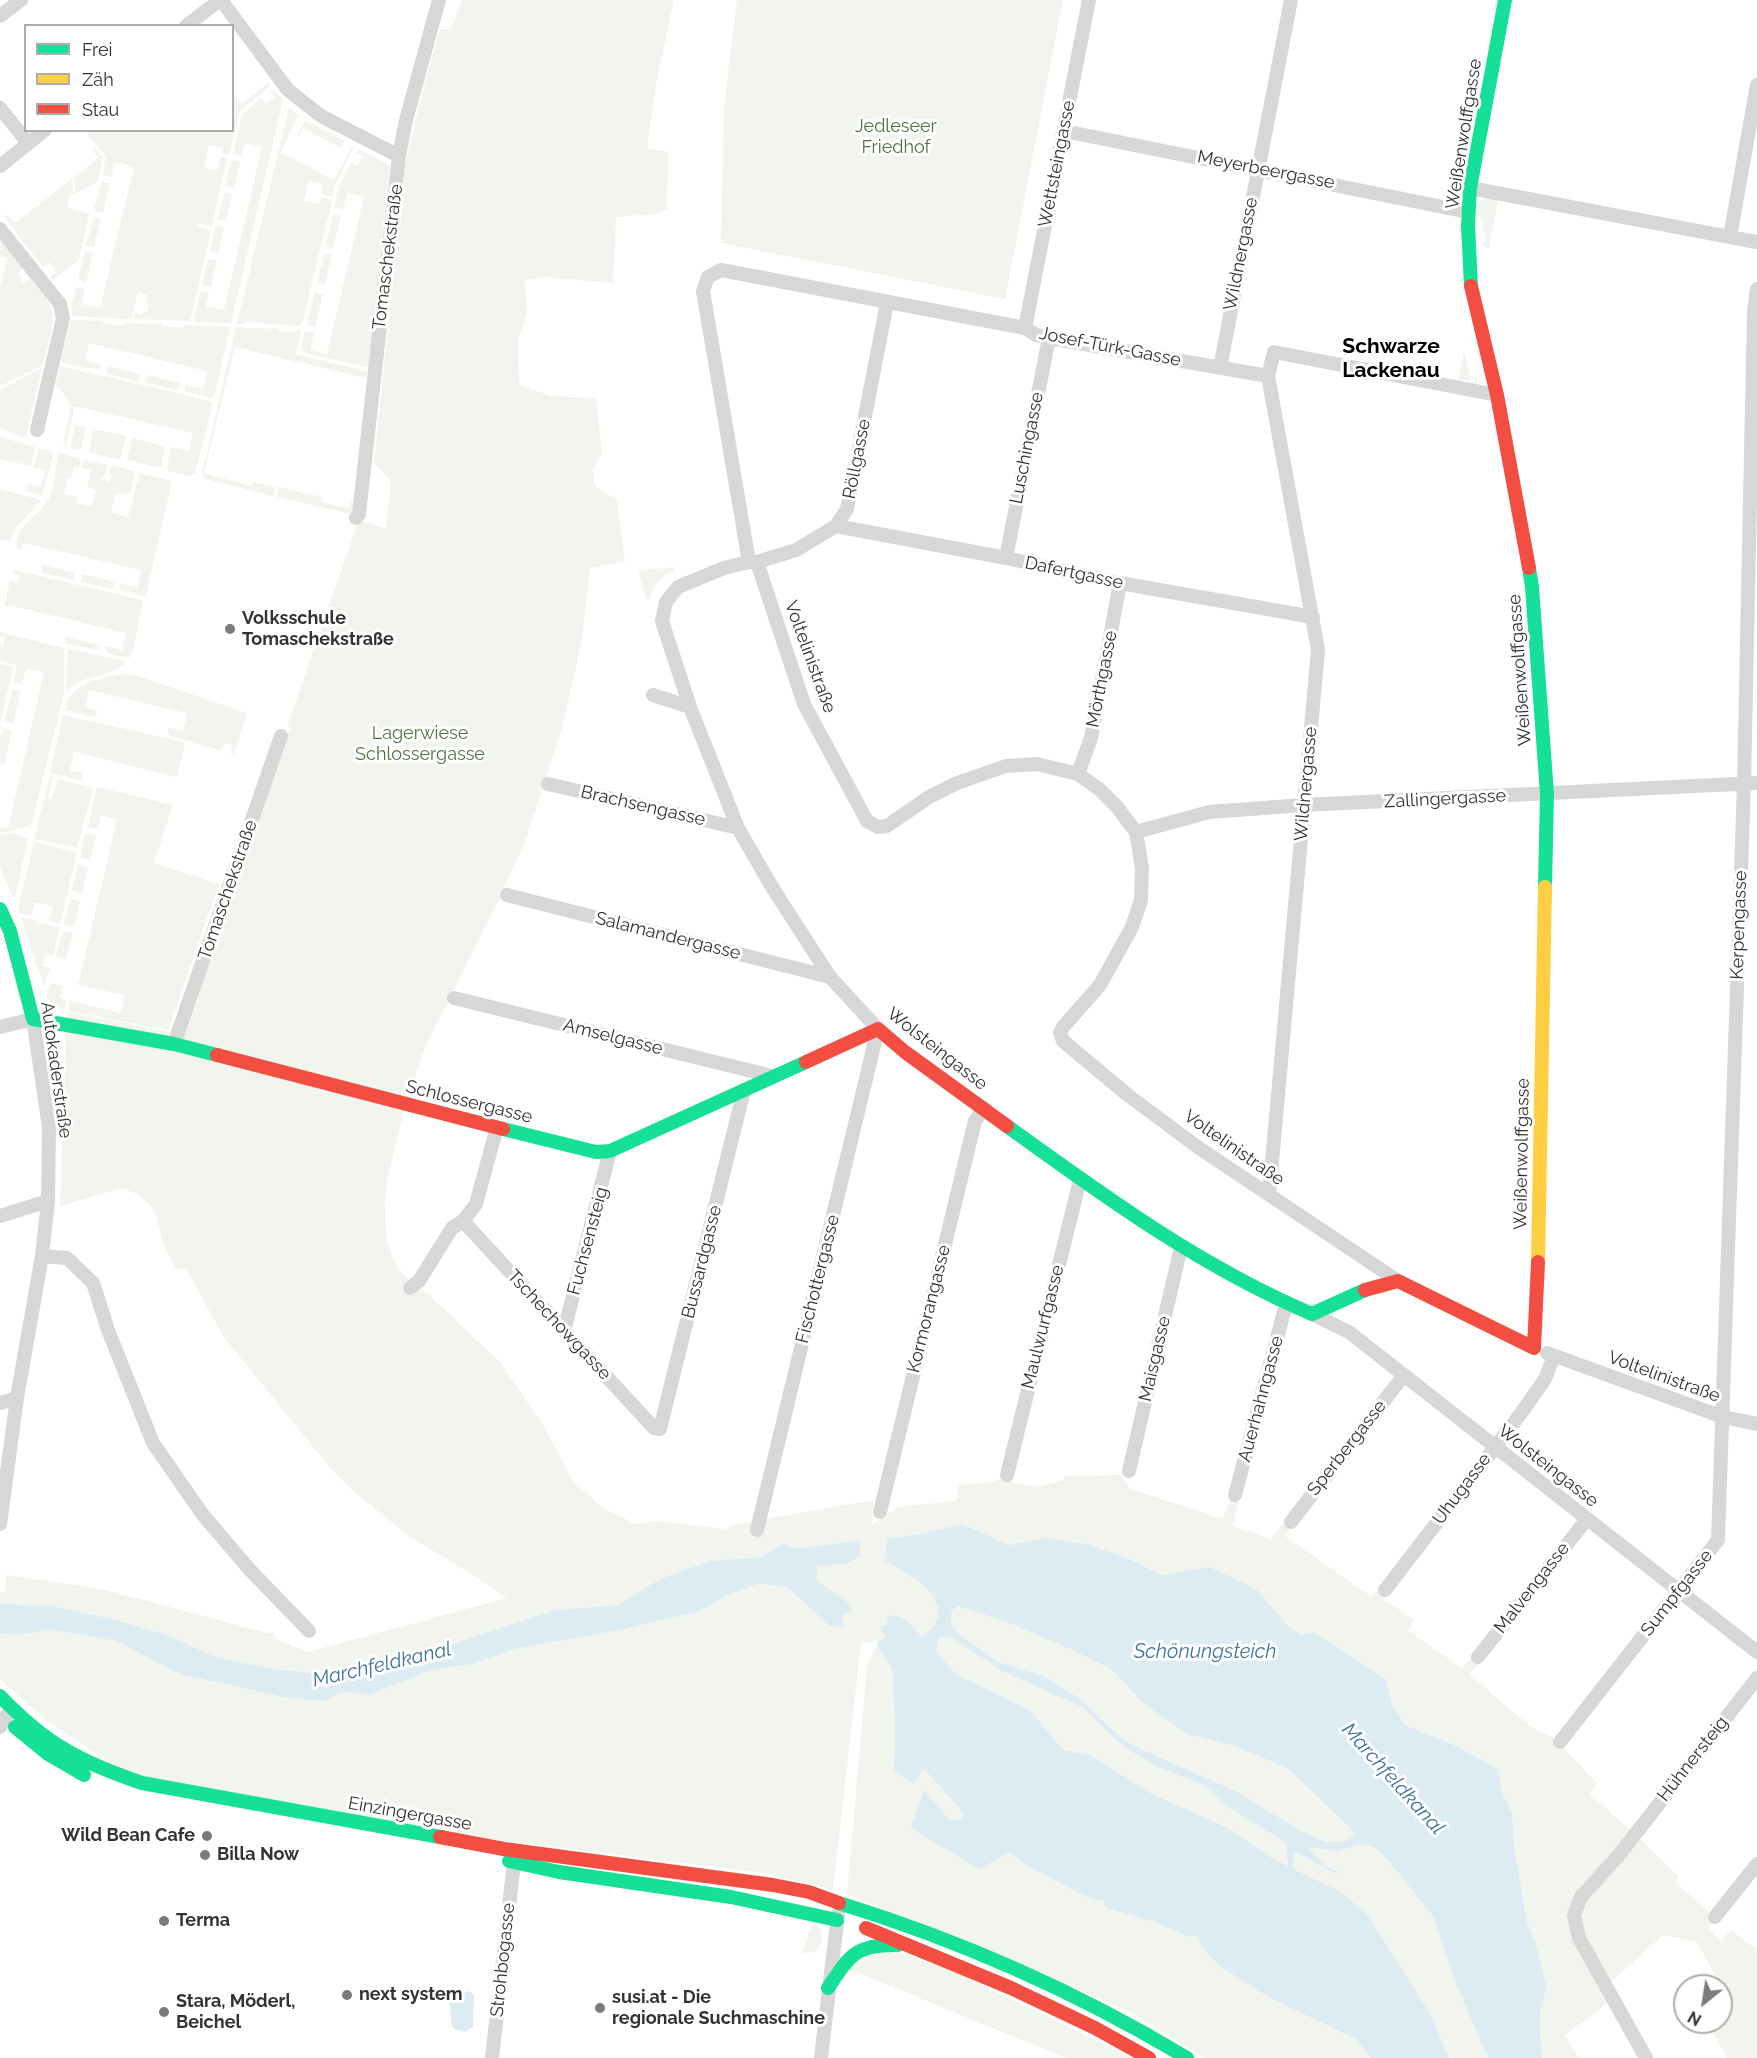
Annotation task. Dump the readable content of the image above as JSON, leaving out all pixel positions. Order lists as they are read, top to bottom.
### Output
{
  "streets": {
    "main road": [
      "Weißenwolffgasse",
      "Voltelinistraße",
      "Wolsteingasse",
      "Autokaderstraße",
      "Schlossergasse",
      "Einzingergasse"
    ],
    "street": [
      "Wettsteingasse",
      "Meyerbeergasse",
      "Wildnergasse",
      "Tomaschekstraße",
      "Josef-Türk-Gasse",
      "Luschingasse",
      "Röllgasse",
      "Dafertgasse",
      "Mörthgasse",
      "Zallingergasse",
      "Brachsengasse",
      "Kerpengasse",
      "Salamandergasse",
      "Amselgasse",
      "Fuchsensteig",
      "Bussardgasse",
      "Fischottergasse",
      "Kormorangasse",
      "Tschechowgasse",
      "Maulwurfgasse",
      "Maisgasse",
      "Auerhahngasse",
      "Sperbergasse",
      "Uhugasse",
      "Malvengasse",
      "Sumpfgasse",
      "Hühnersteig",
      "Strohbogasse"
    ]
  },
  "crossings": [
    ["Weißenwolffgasse", "Meyerbeergasse"],
    ["Weißenwolffgasse", "Voltelinistraße"],
    ["Weißenwolffgasse", "Zallingergasse"],
    ["Wettsteingasse", "Meyerbeergasse"],
    ["Wettsteingasse", "Josef-Türk-Gasse"],
    ["Meyerbeergasse", "Wildnergasse"],
    ["Wildnergasse", "Josef-Türk-Gasse"],
    ["Wildnergasse", "Dafertgasse"],
    ["Wildnergasse", "Voltelinistraße"],
    ["Wildnergasse", "Zallingergasse"],
    ["Tomaschekstraße", "Schlossergasse"],
    ["Josef-Türk-Gasse", "Luschingasse"],
    ["Josef-Türk-Gasse", "Röllgasse"],
    ["Josef-Türk-Gasse", "Voltelinistraße"],
    ["Luschingasse", "Dafertgasse"],
    ["Röllgasse", "Dafertgasse"],
    ["Dafertgasse", "Mörthgasse"],
    ["Voltelinistraße", "Mörthgasse"],
    ["Voltelinistraße", "Zallingergasse"],
    ["Voltelinistraße", "Kerpengasse"],
    ["Voltelinistraße", "Wolsteingasse"],
    ["Voltelinistraße", "Uhugasse"],
    ["Voltelinistraße", "Sumpfgasse"],
    ["Zallingergasse", "Kerpengasse"],
    ["Brachsengasse", "Wolsteingasse"],
    ["Kerpengasse", "Sumpfgasse"],
    ["Salamandergasse", "Wolsteingasse"],
    ["Amselgasse", "Schlossergasse"],
    ["Wolsteingasse", "Schlossergasse"],
    ["Wolsteingasse", "Fischottergasse"],
    ["Wolsteingasse", "Kormorangasse"],
    ["Wolsteingasse", "Maulwurfgasse"],
    ["Wolsteingasse", "Maisgasse"],
    ["Wolsteingasse", "Auerhahngasse"],
    ["Wolsteingasse", "Sperbergasse"],
    ["Wolsteingasse", "Uhugasse"],
    ["Wolsteingasse", "Malvengasse"],
    ["Wolsteingasse", "Sumpfgasse"],
    ["Autokaderstraße", "Schlossergasse"],
    ["Schlossergasse", "Fuchsensteig"],
    ["Schlossergasse", "Bussardgasse"],
    ["Schlossergasse", "Fischottergasse"],
    ["Fuchsensteig", "Tschechowgasse"],
    ["Bussardgasse", "Tschechowgasse"],
    ["Einzingergasse", "Strohbogasse"]
  ],
  "districts": ["Schwarze Lackenau"],
  "water": ["Schönungsteich", "Marchfeldkanal"],
  "parks": ["Jedleseer Friedhof", "Lagerwiese Schlossergasse"],
  "places": [
    "Volksschule Tomaschekstraße",
    "Wild Bean Cafe",
    "Billa Now",
    "Terma",
    "next system",
    "susi.at - Die regionale Suchmaschine",
    "Stara, Möderl, Beichel"
  ],
  "legend": ["Frei", "Zäh", "Stau"],
  "north": "bottom left"
}
